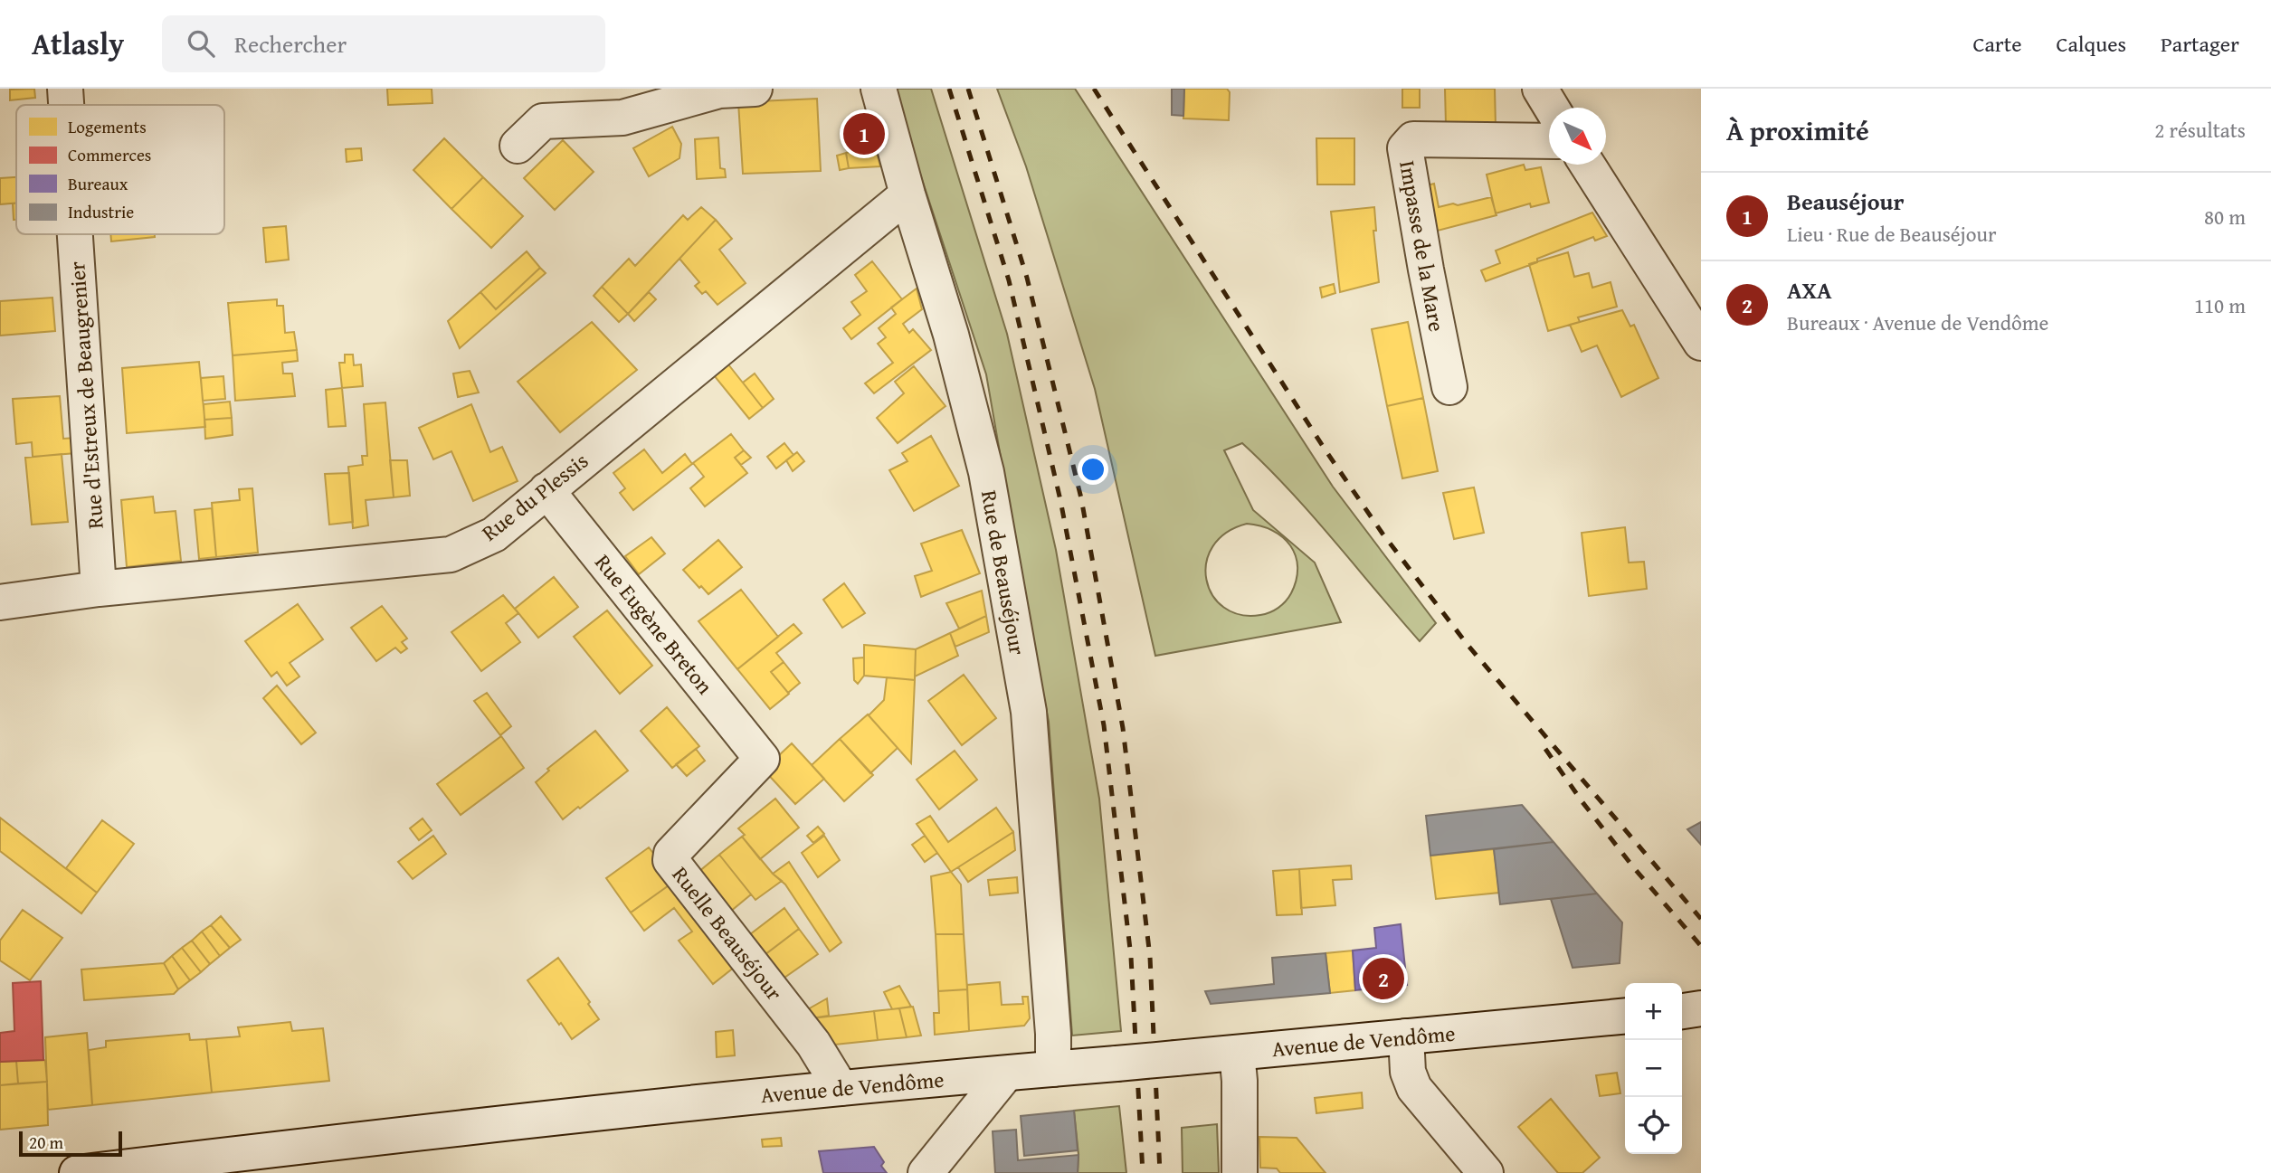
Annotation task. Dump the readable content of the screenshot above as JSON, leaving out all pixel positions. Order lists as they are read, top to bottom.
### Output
{
  "streets": {
    "street": [
      "Impasse de la Mare",
      "Rue d'Estreux de Beaugrenier",
      "Rue du Plessis",
      "Rue de Beauséjour",
      "Rue Eugène Breton",
      "Ruelle Beauséjour",
      "Avenue de Vendôme"
    ]
  },
  "crossings": [
    ["Rue d'Estreux de Beaugrenier", "Rue du Plessis"],
    ["Rue du Plessis", "Rue de Beauséjour"],
    ["Rue du Plessis", "Rue Eugène Breton"],
    ["Rue de Beauséjour", "Avenue de Vendôme"],
    ["Rue Eugène Breton", "Ruelle Beauséjour"],
    ["Ruelle Beauséjour", "Avenue de Vendôme"]
  ],
  "legend": [
    "Logements",
    "Commerces",
    "Bureaux",
    "Industrie"
  ],
  "scale_bar": "20 m",
  "north": "bottom right",
  "page": {
    "header": "Atlasly",
    "search": "Rechercher",
    "nav": ["Carte", "Calques", "Partager"],
    "heading": ["À proximité", "2 résultats"],
    "pins": ["1", "2"],
    "list": [
      {
        "mark": "1",
        "name": "Beauséjour",
        "note": "Lieu · Rue de Beauséjour",
        "value": "80 m"
      },
      {
        "mark": "2",
        "name": "AXA",
        "note": "Bureaux · Avenue de Vendôme",
        "value": "110 m"
      }
    ],
    "map_buttons": ["+", "−"],
    "scale": "20 m"
  }
}
